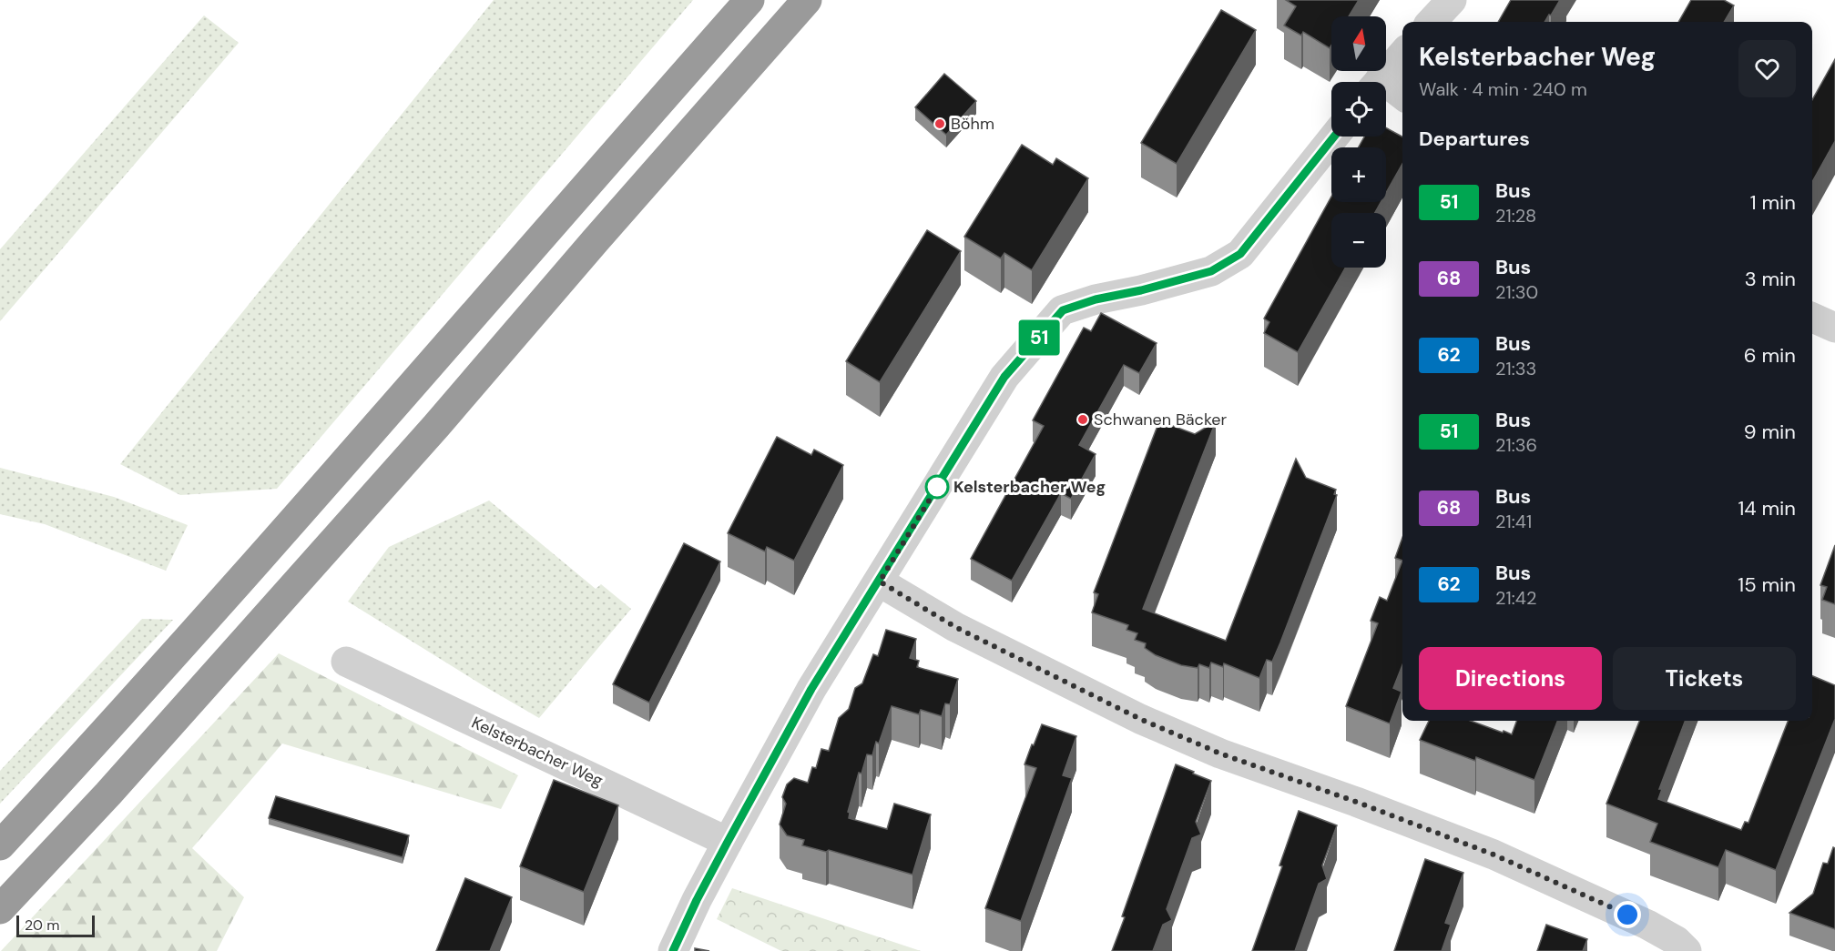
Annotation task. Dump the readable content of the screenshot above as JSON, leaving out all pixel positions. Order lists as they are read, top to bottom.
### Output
{
  "streets": {
    "street": ["Kelsterbacher Weg"]
  },
  "places": ["Böhm", "Schwanen Bäcker", "Kelsterbacher Weg"],
  "lines": ["bus line 51"],
  "scale_bar": "20 m",
  "north": "top",
  "page": {
    "on_map": "51",
    "map_buttons": ["+", "−"],
    "heading": [
      ["Kelsterbacher Weg", "Walk · 4 min · 240 m"],
      "Departures"
    ],
    "list": [
      {
        "mark": "51",
        "name": "Bus",
        "note": "21:28",
        "value": "1 min"
      },
      {
        "mark": "68",
        "name": "Bus",
        "note": "21:30",
        "value": "3 min"
      },
      {
        "mark": "62",
        "name": "Bus",
        "note": "21:33",
        "value": "6 min"
      },
      {
        "mark": "51",
        "name": "Bus",
        "note": "21:36",
        "value": "9 min"
      },
      {
        "mark": "68",
        "name": "Bus",
        "note": "21:41",
        "value": "14 min"
      },
      {
        "mark": "62",
        "name": "Bus",
        "note": "21:42",
        "value": "15 min"
      }
    ],
    "buttons": ["Directions", "Tickets"],
    "scale": "20 m"
  }
}
